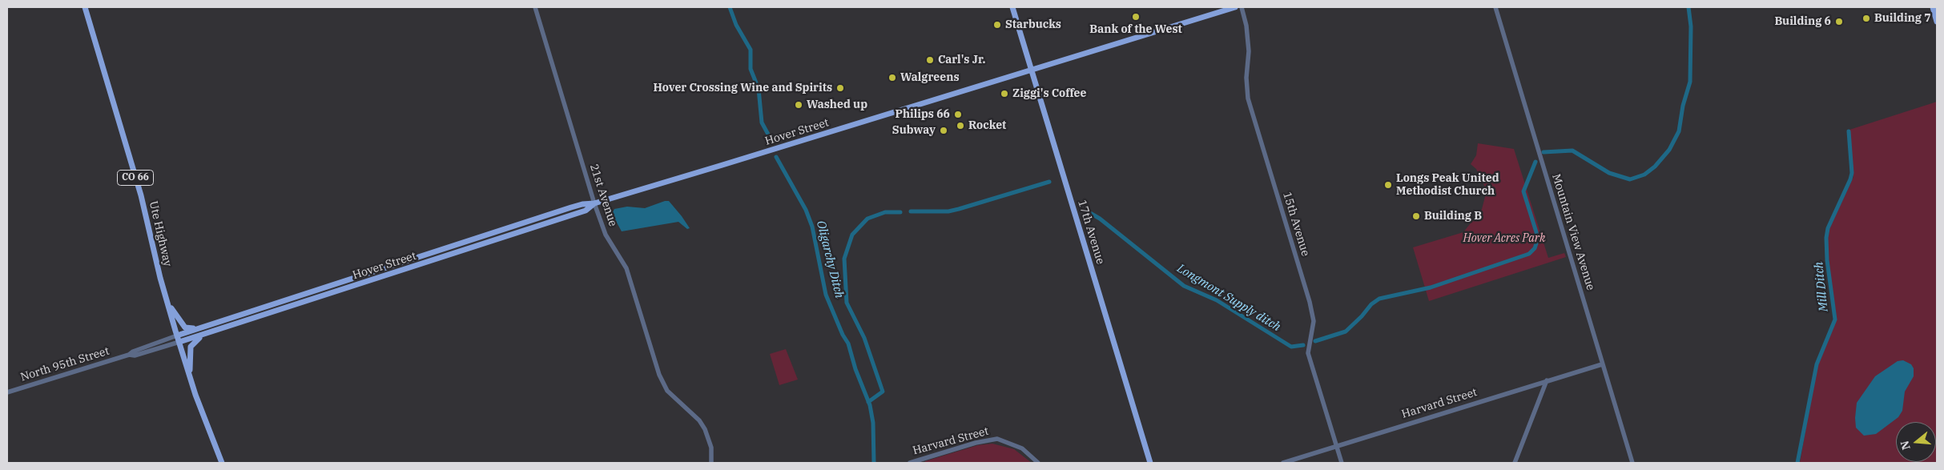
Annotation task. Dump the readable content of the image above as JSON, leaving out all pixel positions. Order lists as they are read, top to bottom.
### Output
{
  "streets": {
    "main road": [
      "Hover Street",
      "CO 66",
      "17th Avenue",
      "Ute Highway"
    ],
    "street": [
      "21st Avenue",
      "15th Avenue",
      "Mountain View Avenue",
      "North 95th Street",
      "Harvard Street"
    ]
  },
  "crossings": [
    ["Hover Street", "21st Avenue"],
    ["Hover Street", "17th Avenue"],
    ["Hover Street", "Ute Highway"],
    ["Hover Street", "North 95th Street"],
    ["15th Avenue", "Harvard Street"],
    ["Mountain View Avenue", "Harvard Street"],
    ["Ute Highway", "North 95th Street"]
  ],
  "water": ["Oligarchy Ditch", "Mill Ditch", "Longmont Supply ditch"],
  "parks": ["Hover Acres Park"],
  "places": [
    "Bank of the West",
    "Building 7",
    "Building 6",
    "Starbucks",
    "Carl's Jr.",
    "Walgreens",
    "Hover Crossing Wine and Spirits",
    "Ziggi's Coffee",
    "Washed up",
    "Philips 66",
    "Rocket",
    "Subway",
    "Longs Peak United Methodist Church",
    "Building B"
  ],
  "north": "left"
}
